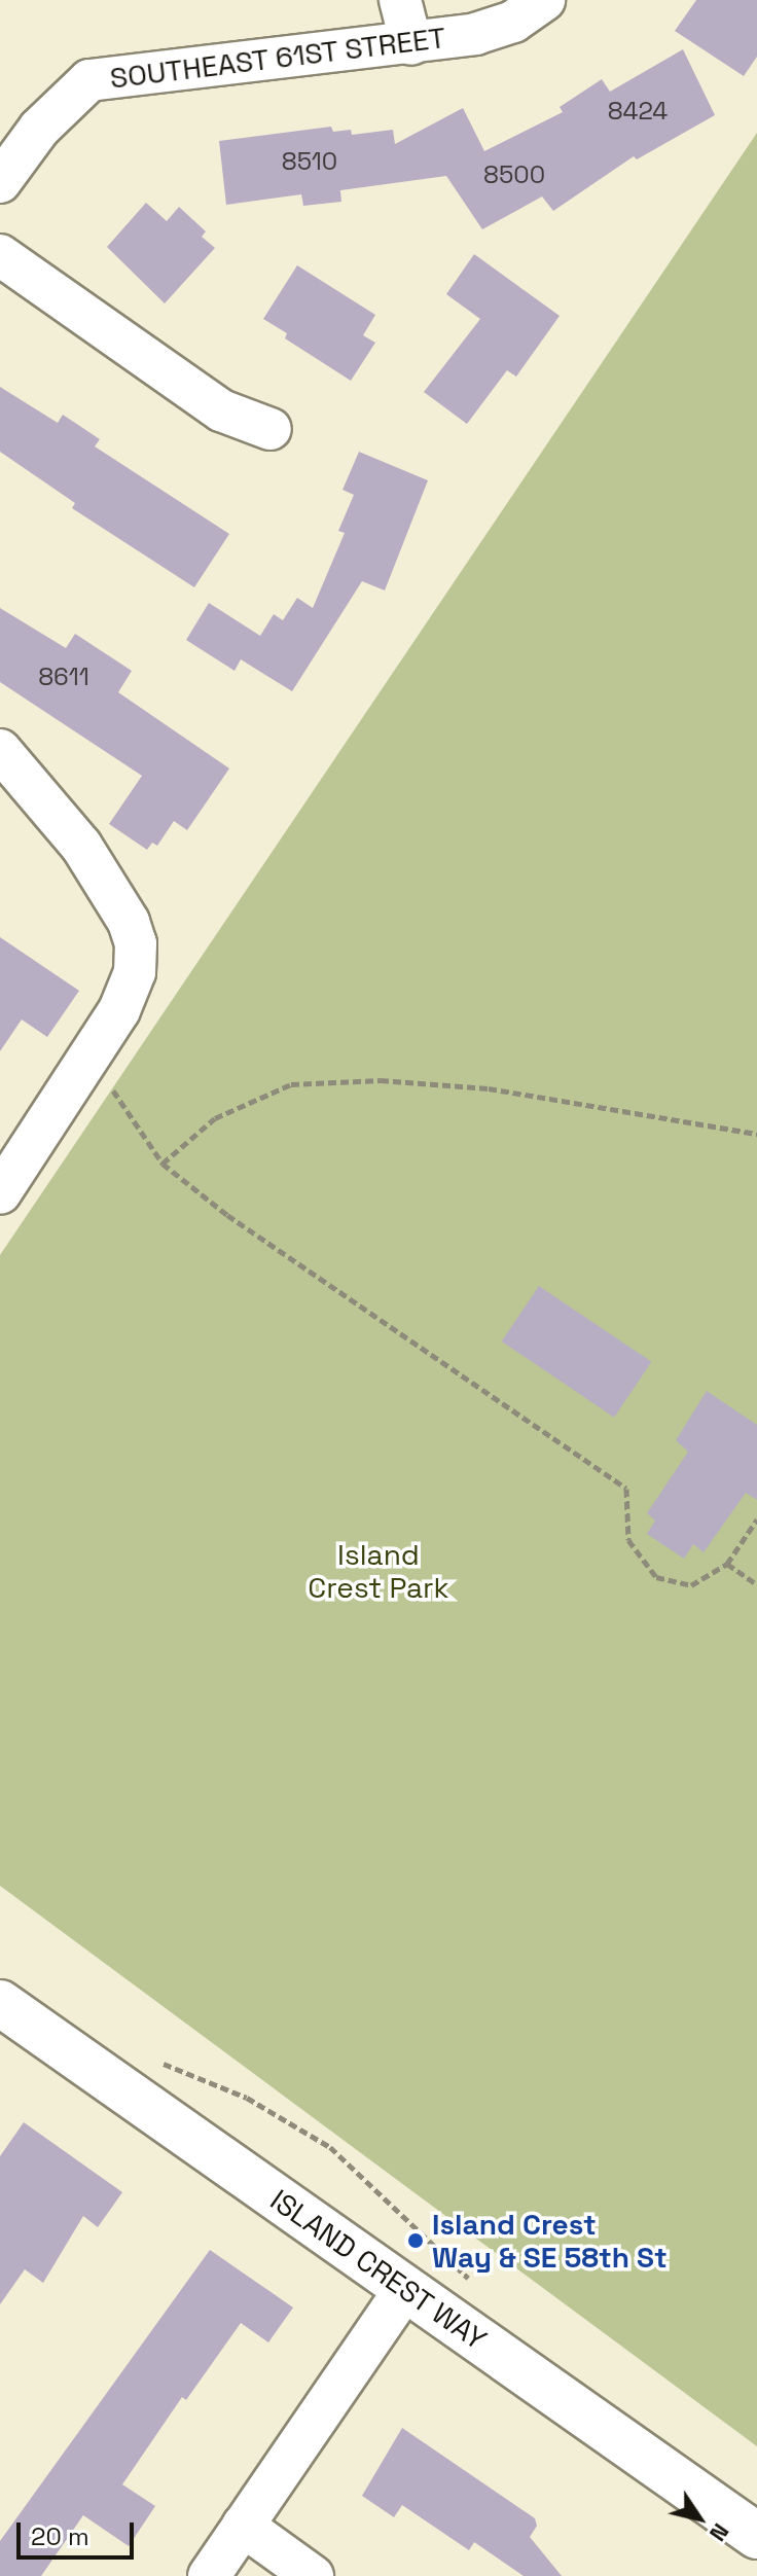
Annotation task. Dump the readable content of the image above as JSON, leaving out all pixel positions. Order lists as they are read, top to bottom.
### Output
{
  "streets": {
    "main road": ["ISLAND CREST WAY"],
    "street": ["SOUTHEAST 61ST STREET"]
  },
  "parks": ["Island Crest Park"],
  "places": ["Island Crest Way & SE 58th St"],
  "house_numbers": [
    "8424",
    "8510",
    "8500",
    "8611"
  ],
  "scale_bar": "20 m",
  "north": "bottom right"
}
